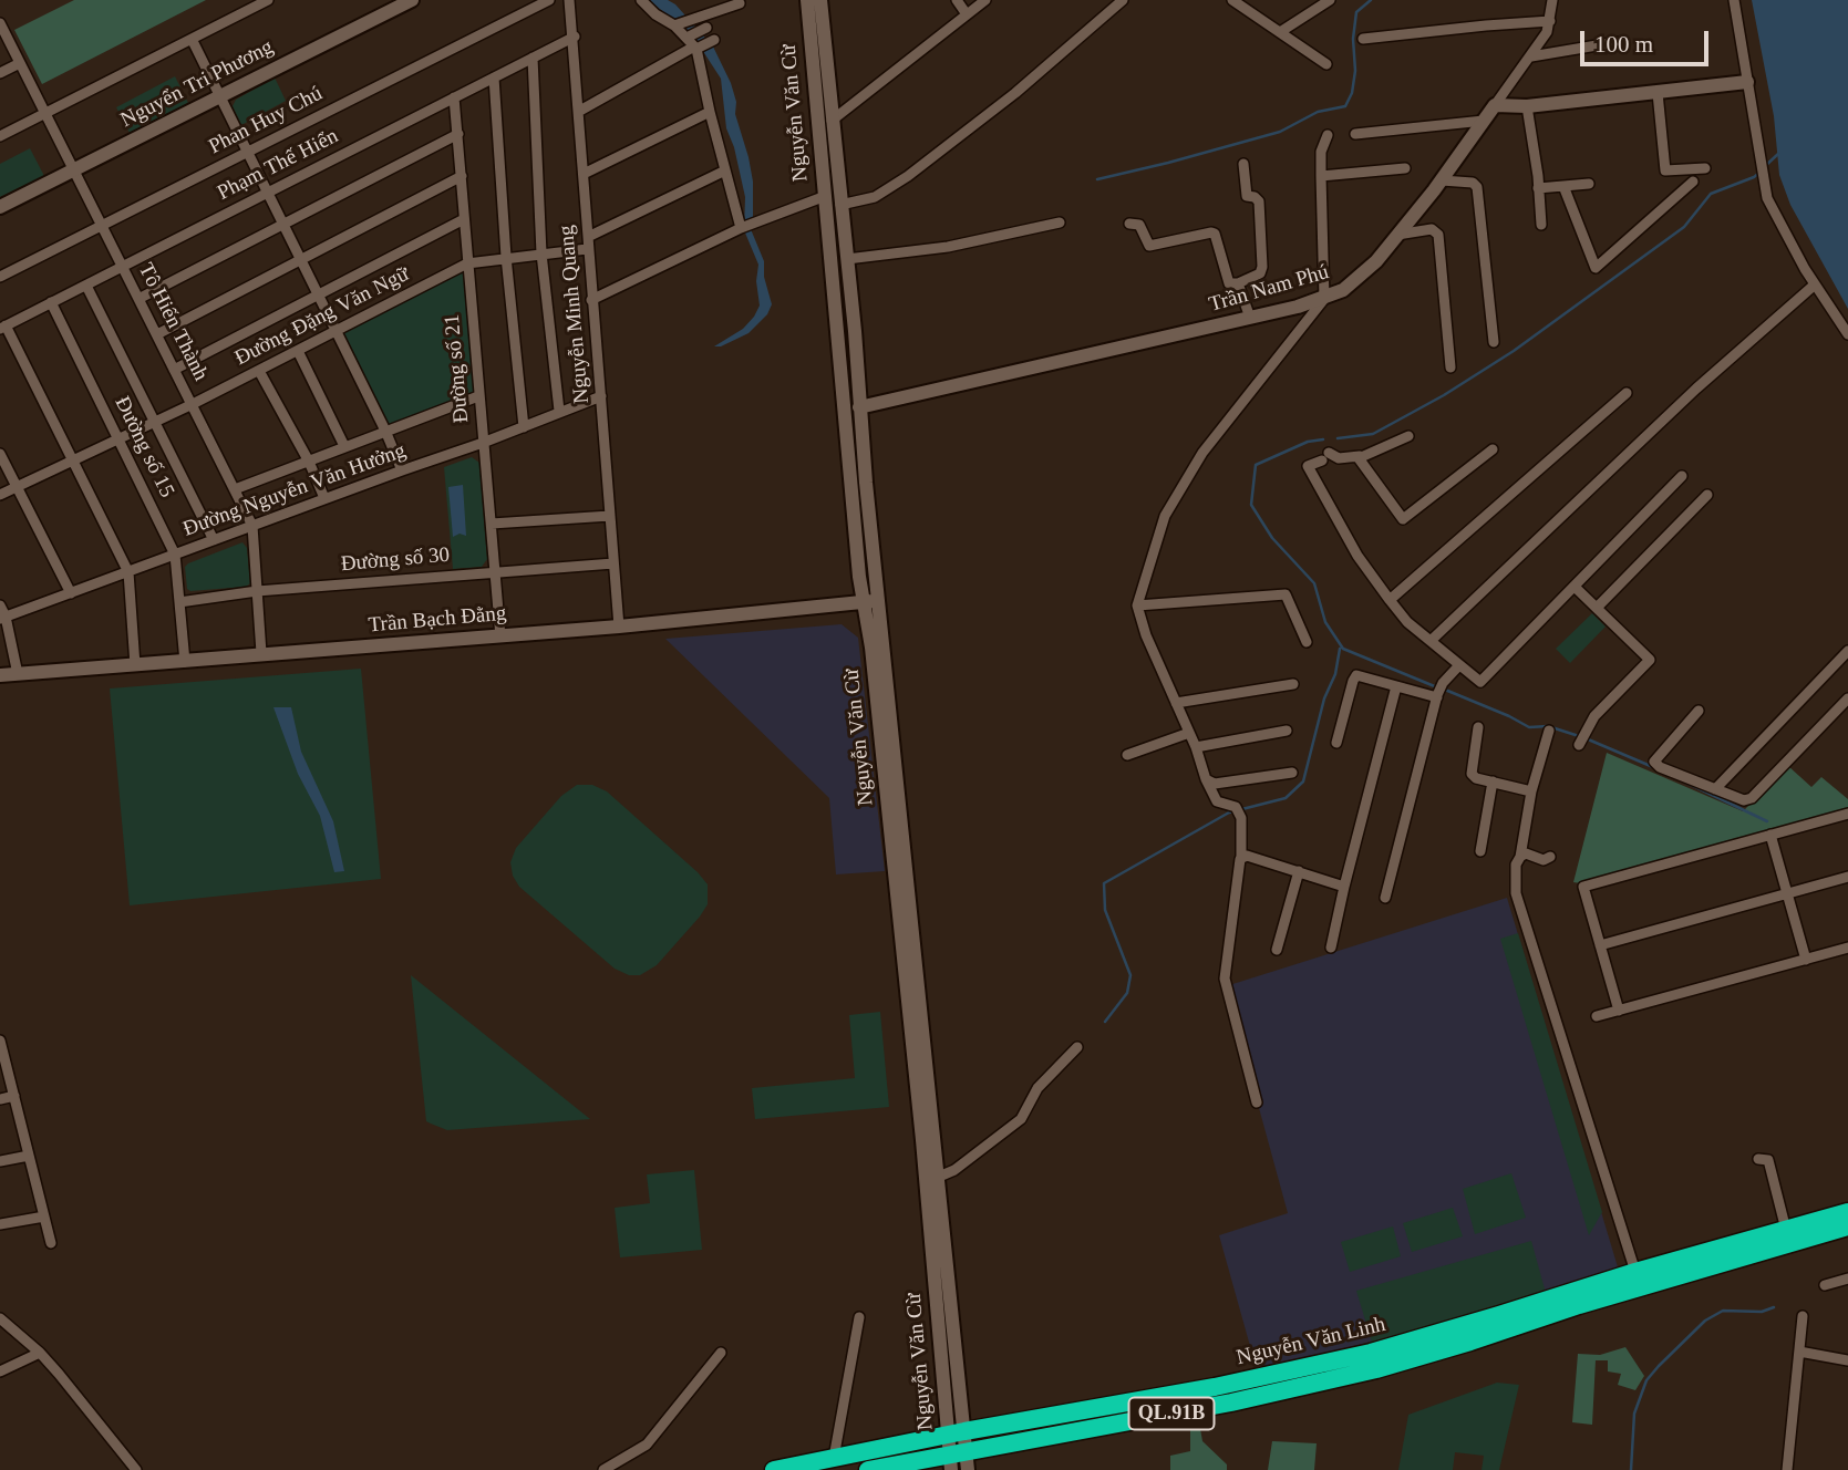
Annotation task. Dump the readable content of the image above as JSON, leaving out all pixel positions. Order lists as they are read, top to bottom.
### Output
{
  "streets": {
    "highway": ["Nguyễn Văn Linh", "QL.91B"],
    "main road": [
      "Nguyển Tri Phương",
      "Nguyễn Văn Cừ",
      "Trần Nam Phú",
      "Trần Bạch Đằng"
    ],
    "street": [
      "Phan Huy Chú",
      "Phạm Thế Hiển",
      "Nguyễn Minh Quang",
      "Đường Đặng Văn Ngữ",
      "Tô Hiến Thành",
      "Đường số 21",
      "Đường số 15",
      "Đường Nguyễn Văn Hưởng",
      "Đường số 30"
    ]
  },
  "crossings": [
    ["Nguyển Tri Phương", "Tô Hiến Thành"],
    ["Nguyễn Văn Cừ", "Trần Nam Phú"],
    ["Nguyễn Văn Cừ", "Trần Bạch Đằng"],
    ["Nguyễn Văn Cừ", "Nguyễn Văn Linh"],
    ["Phan Huy Chú", "Tô Hiến Thành"],
    ["Phạm Thế Hiển", "Nguyễn Minh Quang"],
    ["Phạm Thế Hiển", "Tô Hiến Thành"],
    ["Phạm Thế Hiển", "Đường số 21"],
    ["Phạm Thế Hiển", "Đường số 15"],
    ["Nguyễn Minh Quang", "Đường Đặng Văn Ngữ"],
    ["Nguyễn Minh Quang", "Đường Nguyễn Văn Hưởng"],
    ["Nguyễn Minh Quang", "Đường số 30"],
    ["Nguyễn Minh Quang", "Trần Bạch Đằng"],
    ["Đường Đặng Văn Ngữ", "Tô Hiến Thành"],
    ["Đường Đặng Văn Ngữ", "Đường số 21"],
    ["Đường Đặng Văn Ngữ", "Đường số 15"],
    ["Tô Hiến Thành", "Đường Nguyễn Văn Hưởng"],
    ["Tô Hiến Thành", "Đường số 30"],
    ["Tô Hiến Thành", "Trần Bạch Đằng"],
    ["Đường số 21", "Đường Nguyễn Văn Hưởng"],
    ["Đường số 21", "Đường số 30"],
    ["Đường số 21", "Trần Bạch Đằng"],
    ["Đường số 15", "Đường Nguyễn Văn Hưởng"],
    ["Đường số 15", "Đường số 30"],
    ["Đường số 15", "Trần Bạch Đằng"]
  ],
  "scale_bar": "100 m"
}
